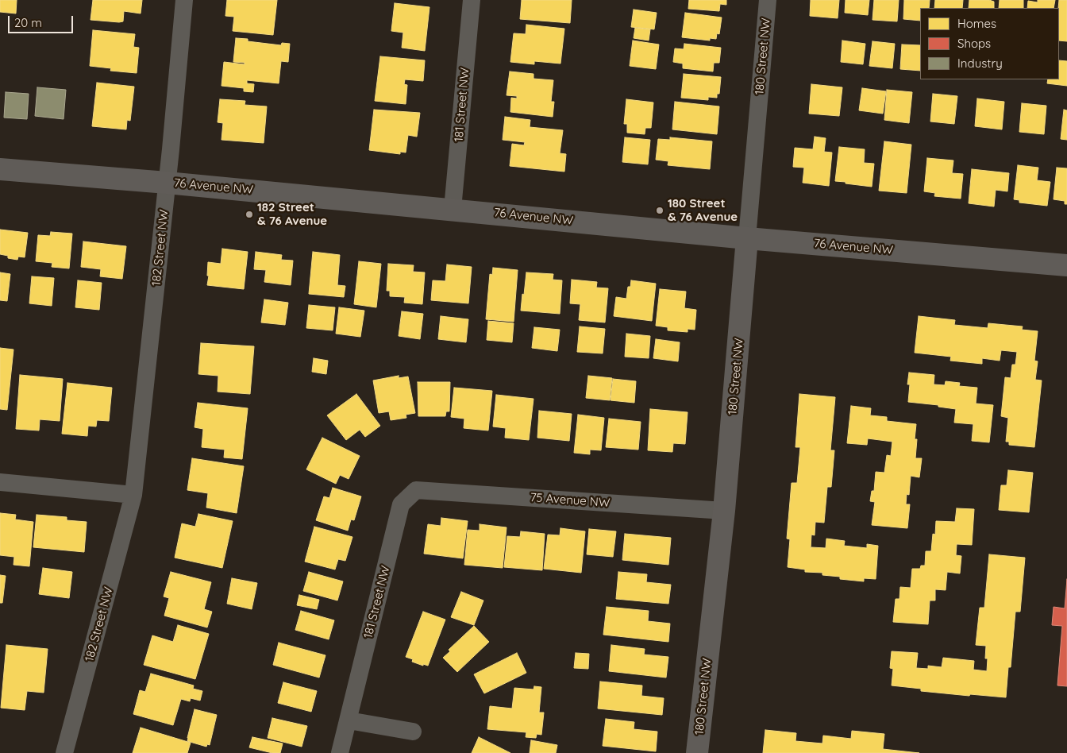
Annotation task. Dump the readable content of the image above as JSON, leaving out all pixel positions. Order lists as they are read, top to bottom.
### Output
{
  "streets": {
    "street": [
      "180 Street NW",
      "181 Street NW",
      "76 Avenue NW",
      "182 Street NW",
      "75 Avenue NW"
    ]
  },
  "crossings": [
    ["180 Street NW", "76 Avenue NW"],
    ["180 Street NW", "75 Avenue NW"],
    ["181 Street NW", "76 Avenue NW"],
    ["181 Street NW", "75 Avenue NW"],
    ["76 Avenue NW", "182 Street NW"]
  ],
  "places": ["180 Street & 76 Avenue", "182 Street & 76 Avenue"],
  "legend": ["Homes", "Shops", "Industry"],
  "scale_bar": "20 m"
}
